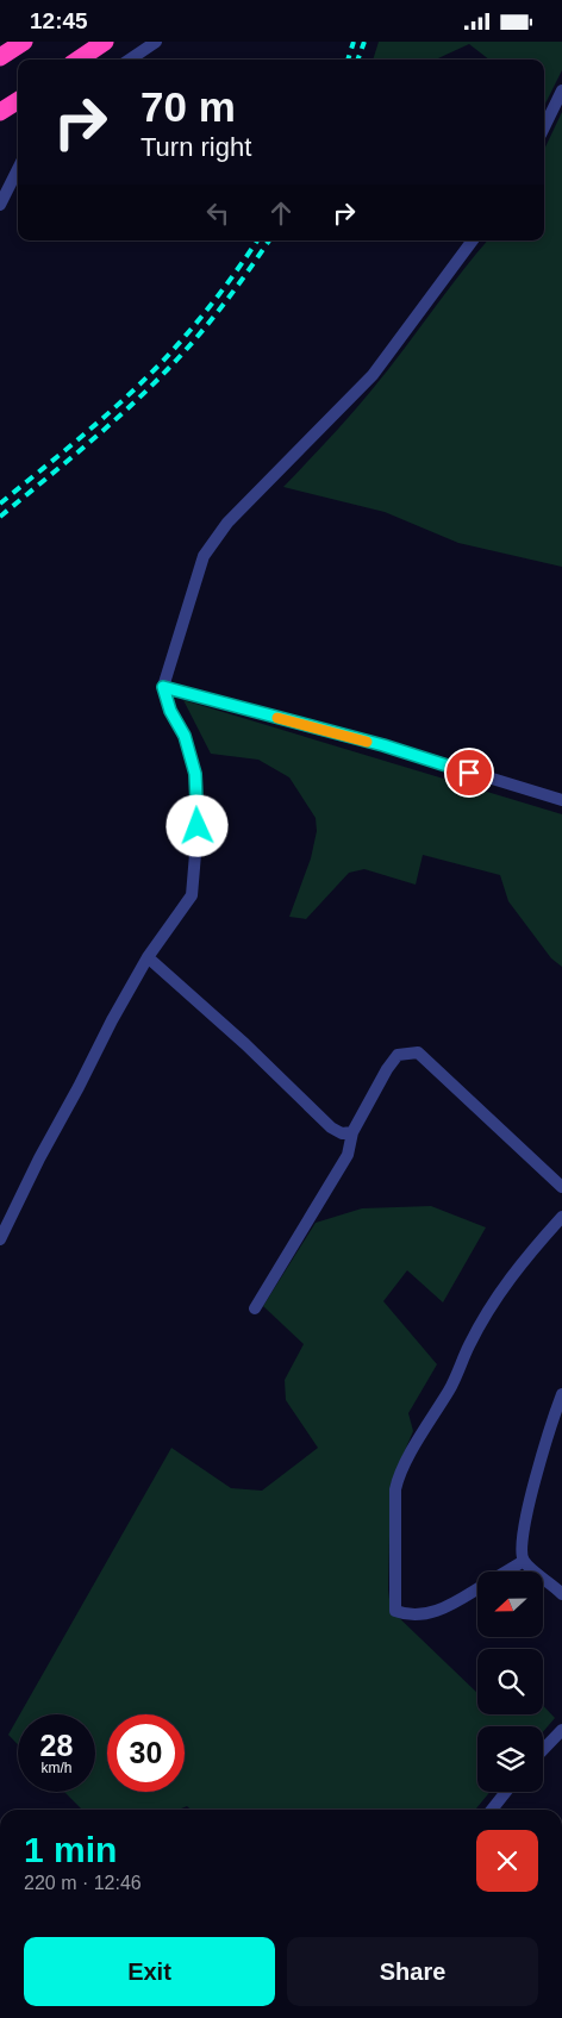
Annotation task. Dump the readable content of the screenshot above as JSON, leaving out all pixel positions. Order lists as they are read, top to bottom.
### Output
{
  "north": "left",
  "page": {
    "status": "12:45",
    "turn": ["70 m", "Turn right"],
    "speed": "28 km/h",
    "limit": "30",
    "heading": ["1 min", "220 m · 12:46"],
    "buttons": ["Exit", "Share"]
  }
}
